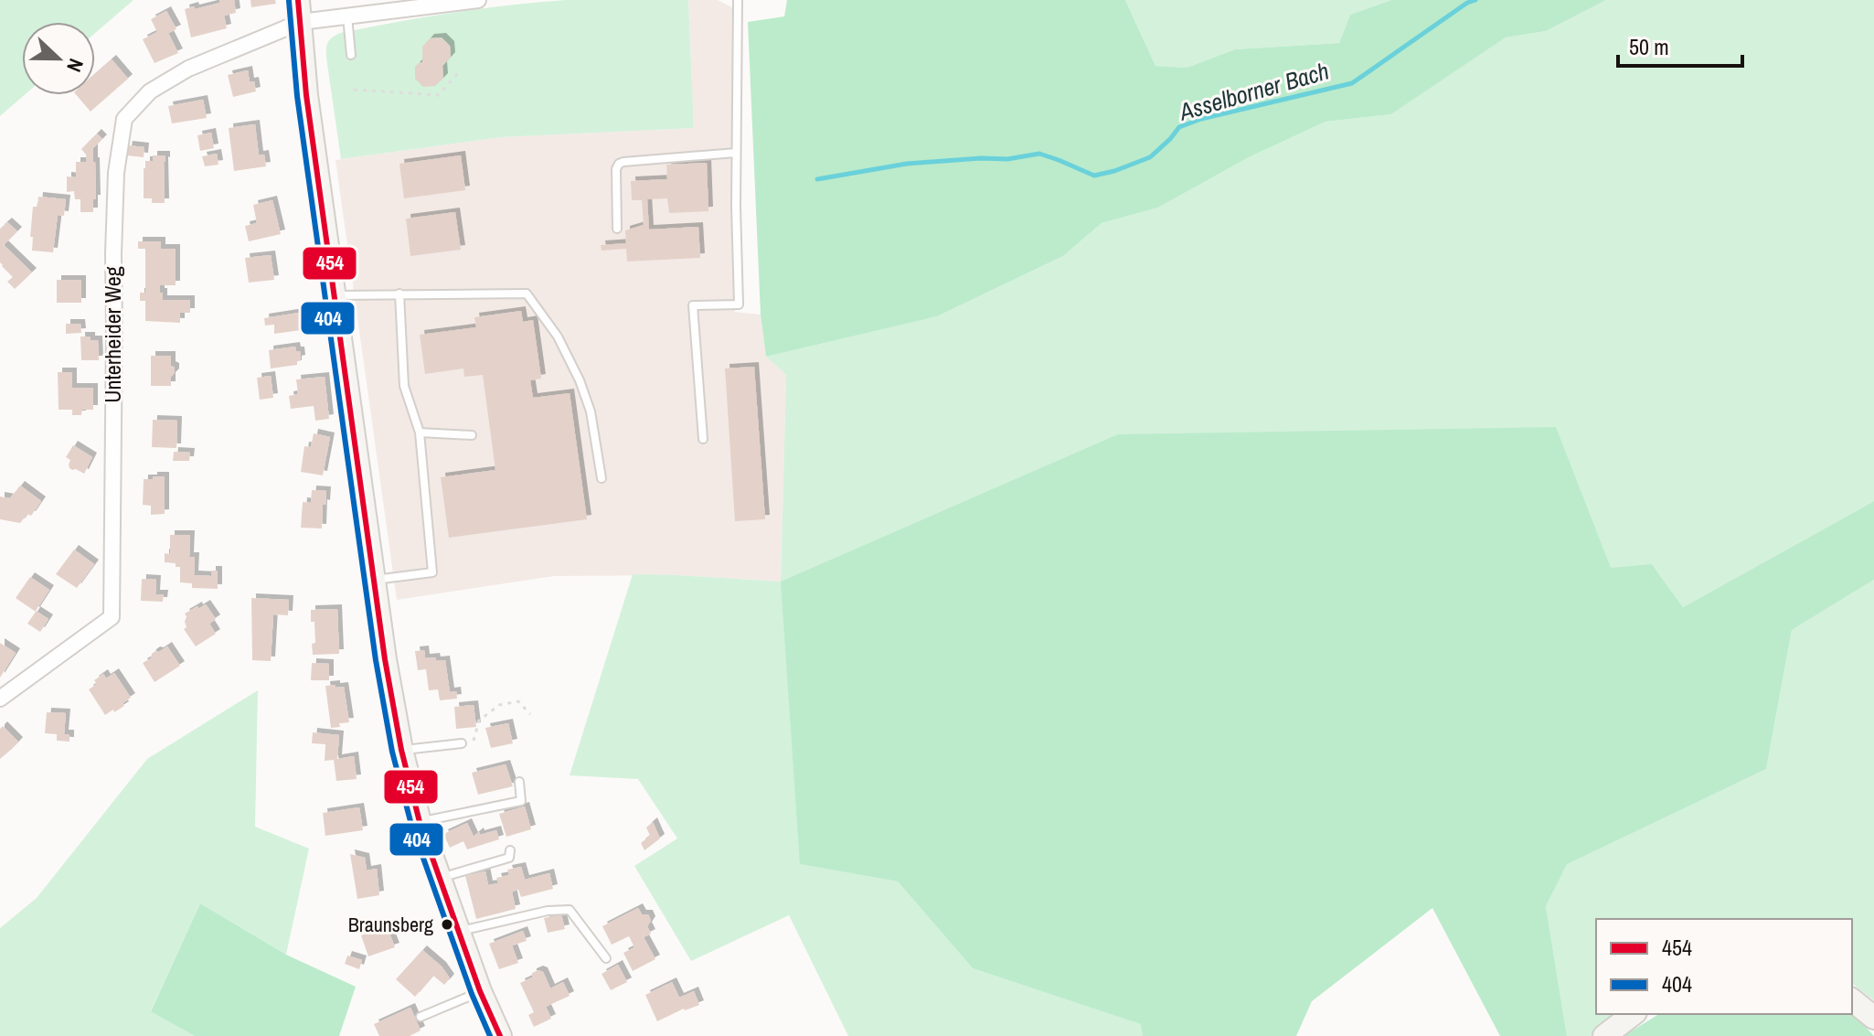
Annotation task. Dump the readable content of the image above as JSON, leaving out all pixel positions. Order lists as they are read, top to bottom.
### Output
{
  "streets": {
    "street": ["Unterheider Weg"]
  },
  "water": ["Asselborner Bach"],
  "places": ["Braunsberg"],
  "lines": ["transit line 454", "transit line 404"],
  "legend": ["454", "404"],
  "scale_bar": "50 m",
  "north": "right"
}
